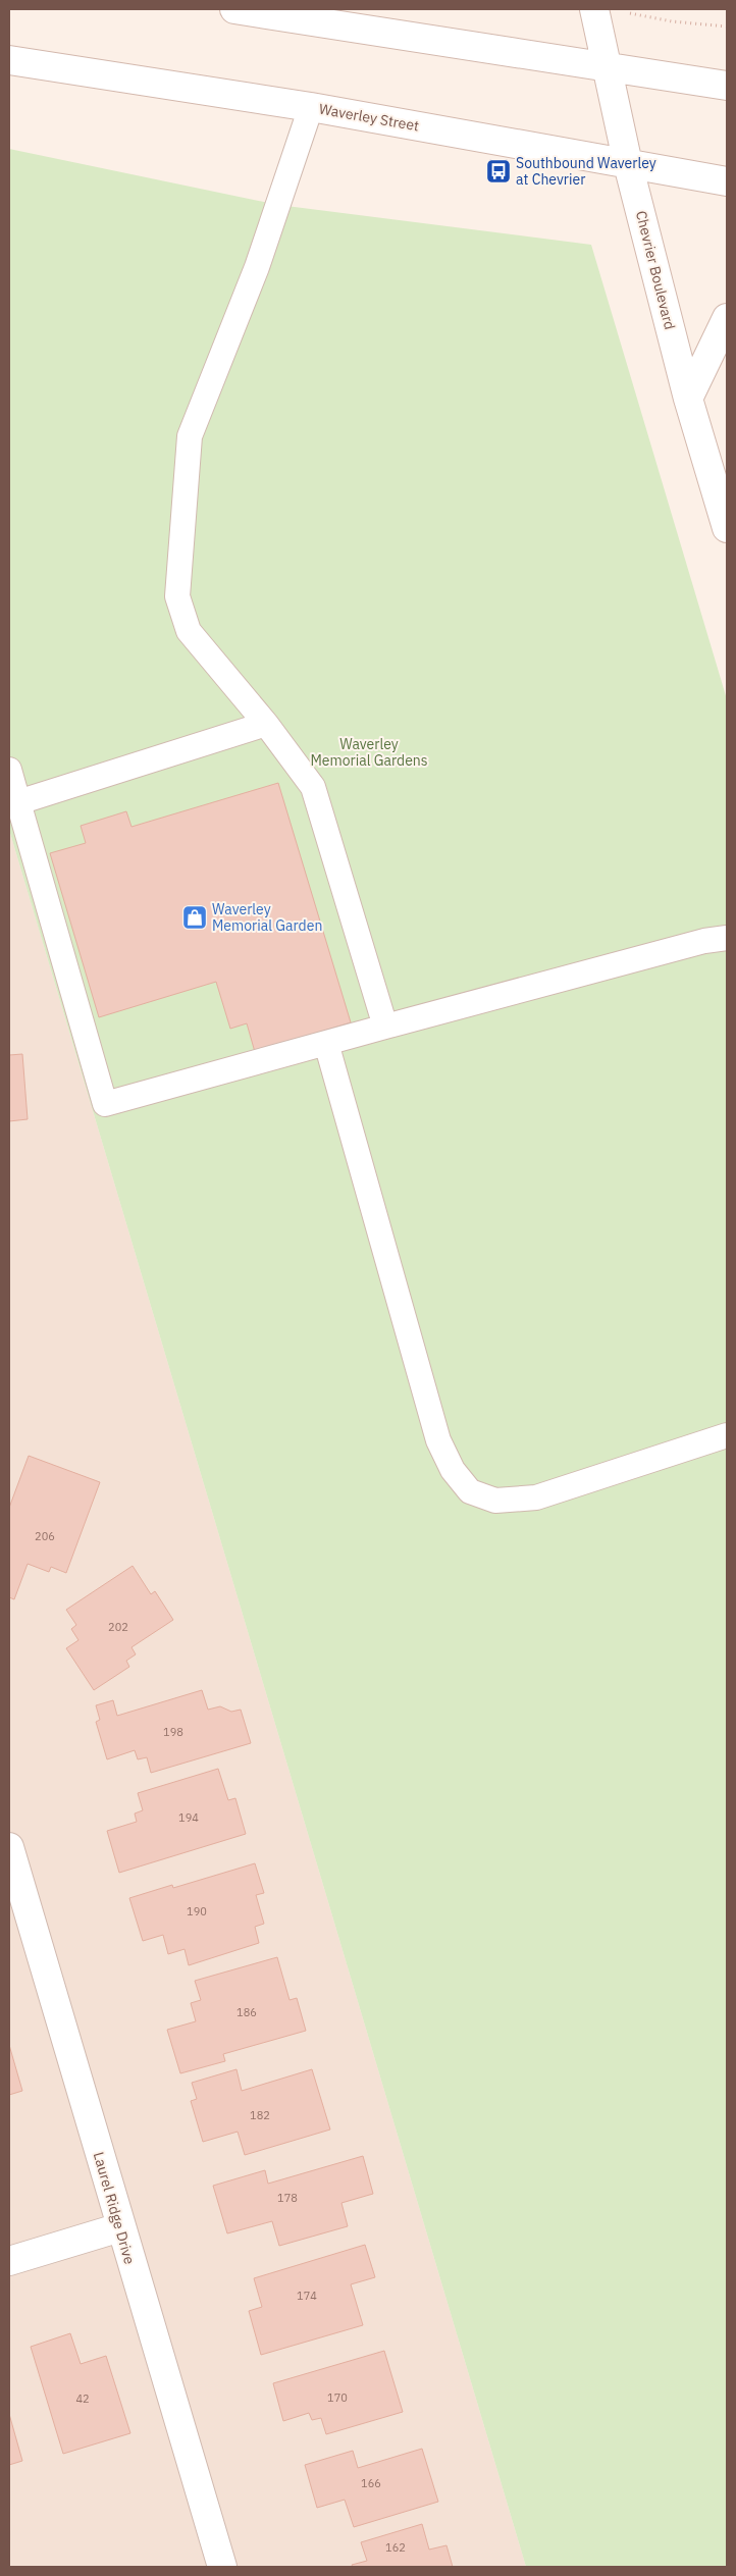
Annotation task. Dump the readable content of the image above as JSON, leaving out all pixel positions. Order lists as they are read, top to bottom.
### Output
{
  "streets": {
    "street": ["Waverley Street", "Chevrier Boulevard", "Laurel Ridge Drive"]
  },
  "crossings": [
    ["Waverley Street", "Chevrier Boulevard"]
  ],
  "parks": ["Waverley Memorial Gardens"],
  "places": {
    "bus stop": ["Southbound Waverley at Chevrier"],
    "shop": ["Waverley Memorial Garden"]
  },
  "house_numbers": [
    "206",
    "202",
    "198",
    "194",
    "190",
    "186",
    "182",
    "178",
    "174",
    "170",
    "42",
    "166",
    "162"
  ]
}
